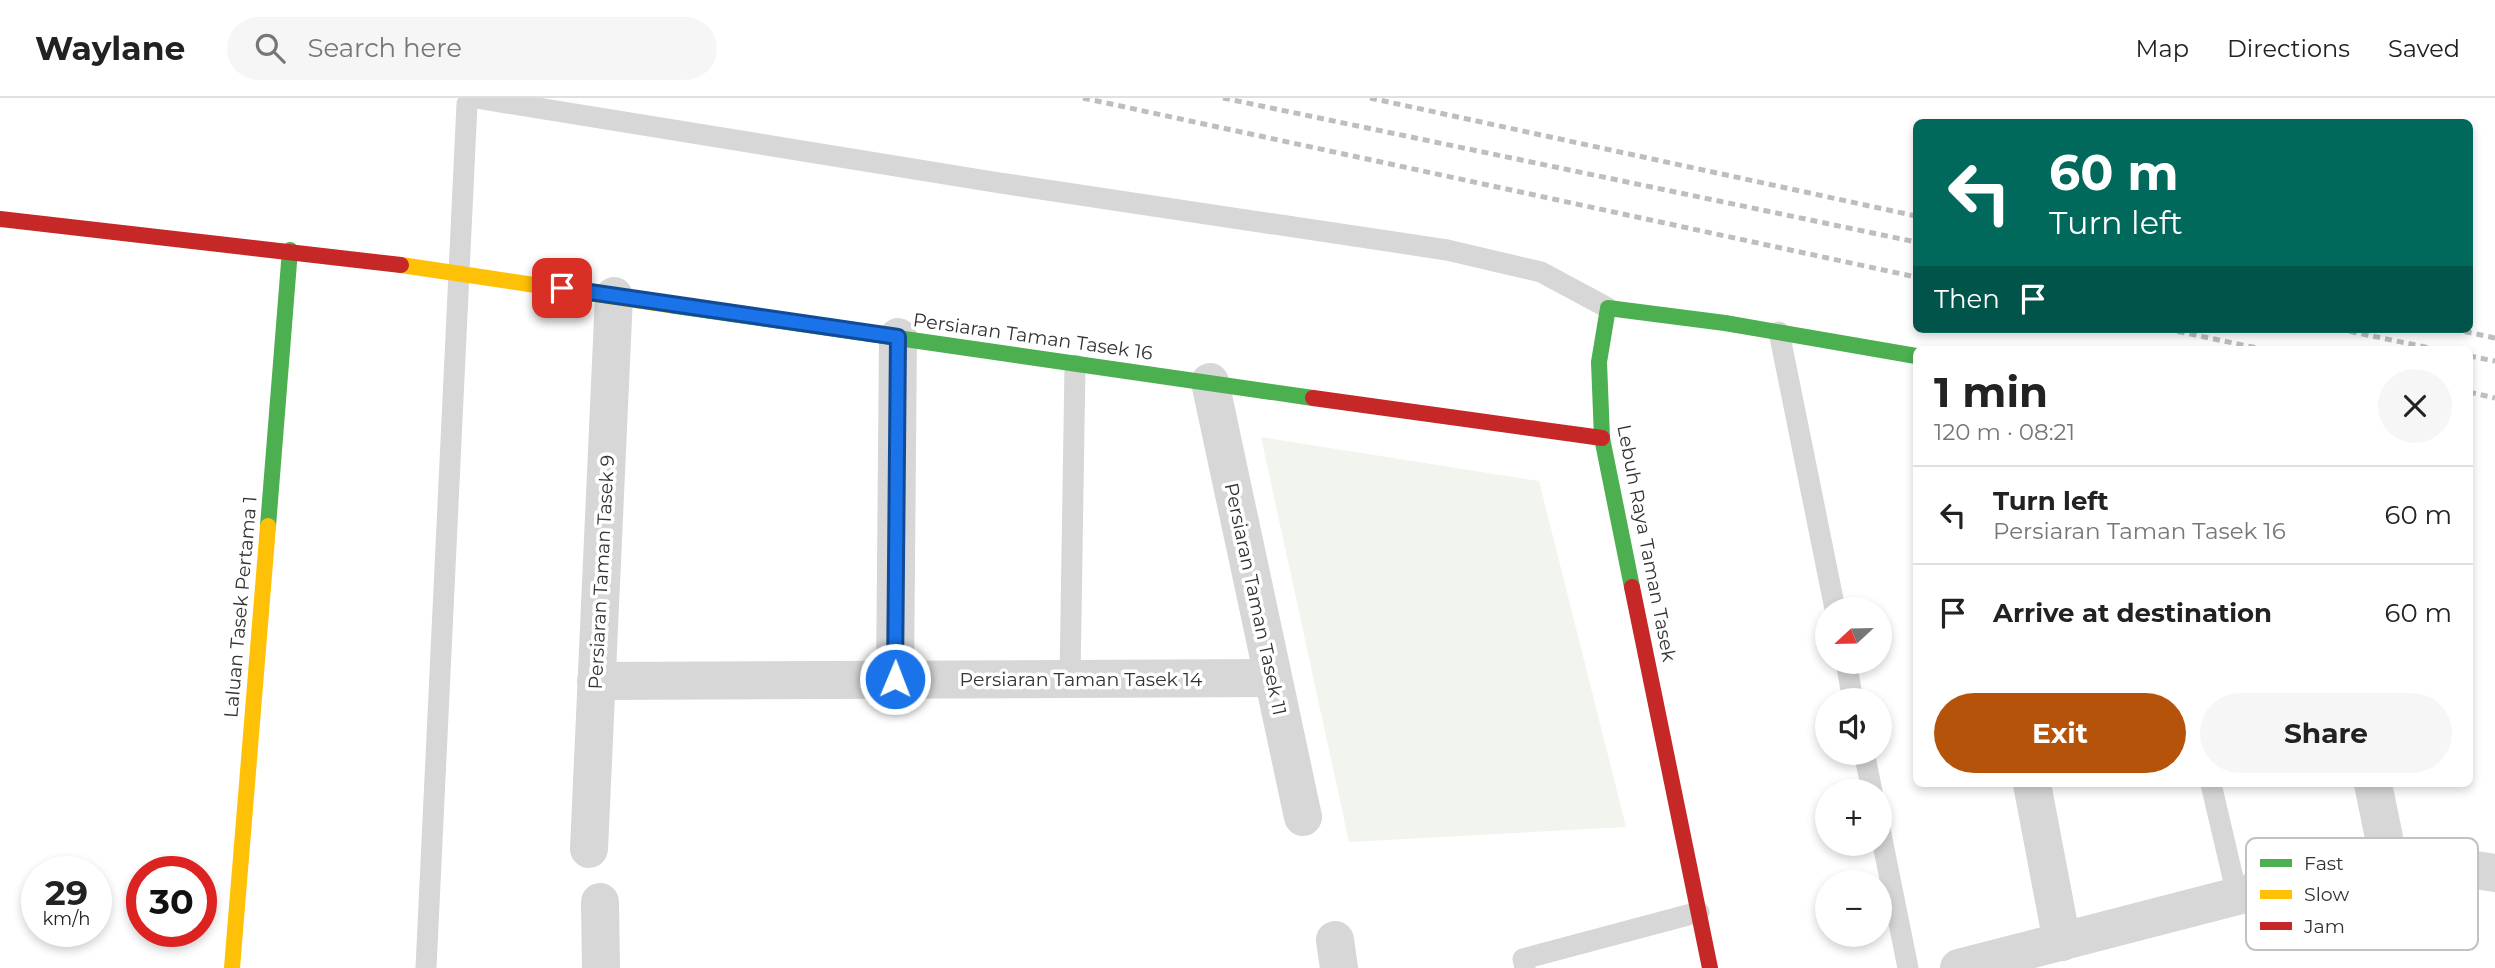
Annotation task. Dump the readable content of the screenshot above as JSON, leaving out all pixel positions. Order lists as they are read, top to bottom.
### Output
{
  "streets": {
    "street": [
      "Persiaran Taman Tasek 16",
      "Lebuh Raya Taman Tasek",
      "Persiaran Taman Tasek 9",
      "Persiaran Taman Tasek 11",
      "Laluan Tasek Pertama 1",
      "Persiaran Taman Tasek 14"
    ]
  },
  "crossings": [
    ["Persiaran Taman Tasek 16", "Lebuh Raya Taman Tasek"],
    ["Persiaran Taman Tasek 16", "Persiaran Taman Tasek 9"],
    ["Persiaran Taman Tasek 16", "Persiaran Taman Tasek 11"],
    ["Persiaran Taman Tasek 16", "Laluan Tasek Pertama 1"],
    ["Persiaran Taman Tasek 9", "Persiaran Taman Tasek 14"],
    ["Persiaran Taman Tasek 11", "Persiaran Taman Tasek 14"]
  ],
  "legend": ["Fast", "Slow", "Jam"],
  "north": "left",
  "page": {
    "header": "Waylane",
    "search": "Search here",
    "nav": ["Map", "Directions", "Saved"],
    "turn": ["60 m", "Turn left"],
    "then": "Then",
    "heading": ["1 min", "120 m · 08:21"],
    "list": [
      {
        "name": "Turn left",
        "note": "Persiaran Taman Tasek 16",
        "value": "60 m"
      },
      {
        "name": "Arrive at destination",
        "value": "60 m"
      }
    ],
    "map_buttons": ["+", "−"],
    "buttons": ["Exit", "Share"],
    "speed": "29 km/h",
    "limit": "30"
  }
}
